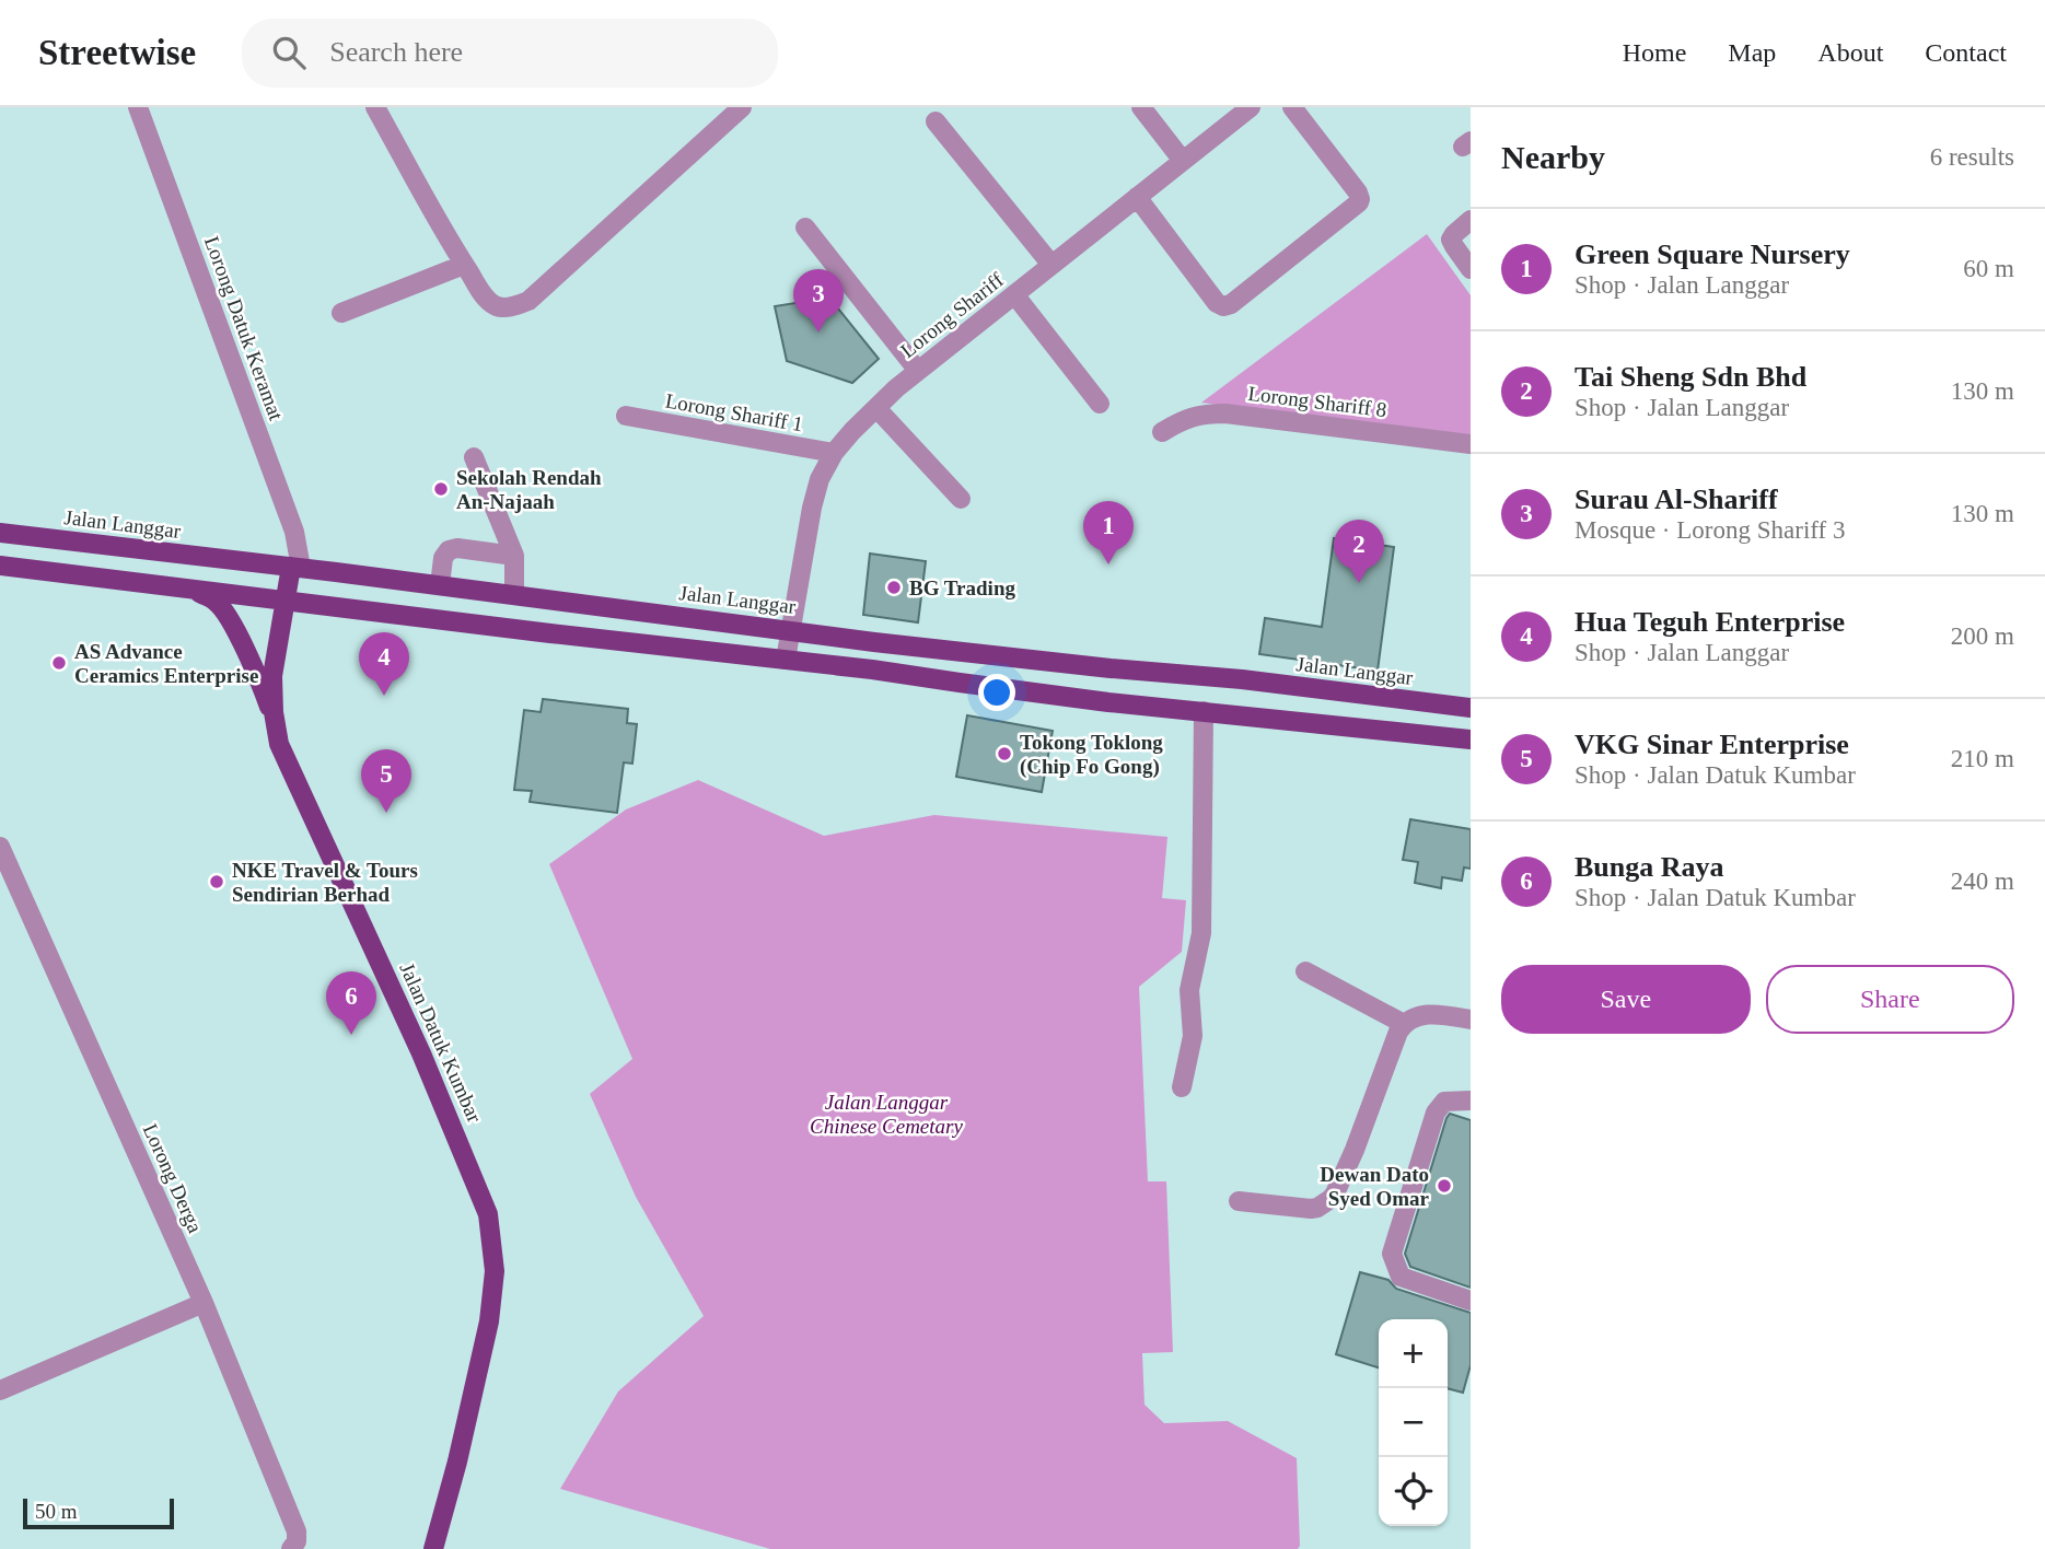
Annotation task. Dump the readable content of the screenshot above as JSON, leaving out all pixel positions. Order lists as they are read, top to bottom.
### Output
{
  "streets": {
    "main road": ["Jalan Langgar", "Jalan Datuk Kumbar"],
    "street": [
      "Lorong Shariff",
      "Lorong Datuk Keramat",
      "Lorong Shariff 8",
      "Lorong Shariff 1",
      "Lorong Derga"
    ]
  },
  "crossings": [
    ["Lorong Shariff", "Lorong Shariff 1"],
    ["Lorong Shariff", "Jalan Langgar"],
    ["Lorong Datuk Keramat", "Jalan Langgar"],
    ["Lorong Datuk Keramat", "Jalan Datuk Kumbar"],
    ["Jalan Langgar", "Jalan Datuk Kumbar"]
  ],
  "parks": ["Jalan Langgar Chinese Cemetary"],
  "places": [
    "Sekolah Rendah An-Najaah",
    "BG Trading",
    "AS Advance Ceramics Enterprise",
    "Tokong Toklong (Chip Fo Gong)",
    "NKE Travel & Tours Sendirian Berhad",
    "Dewan Dato Syed Omar"
  ],
  "scale_bar": "50 m",
  "page": {
    "header": "Streetwise",
    "search": "Search here",
    "nav": [
      "Home",
      "Map",
      "About",
      "Contact"
    ],
    "heading": ["Nearby", "6 results"],
    "list": [
      {
        "mark": "1",
        "name": "Green Square Nursery",
        "note": "Shop · Jalan Langgar",
        "value": "60 m"
      },
      {
        "mark": "2",
        "name": "Tai Sheng Sdn Bhd",
        "note": "Shop · Jalan Langgar",
        "value": "130 m"
      },
      {
        "mark": "3",
        "name": "Surau Al-Shariff",
        "note": "Mosque · Lorong Shariff 3",
        "value": "130 m"
      },
      {
        "mark": "4",
        "name": "Hua Teguh Enterprise",
        "note": "Shop · Jalan Langgar",
        "value": "200 m"
      },
      {
        "mark": "5",
        "name": "VKG Sinar Enterprise",
        "note": "Shop · Jalan Datuk Kumbar",
        "value": "210 m"
      },
      {
        "mark": "6",
        "name": "Bunga Raya",
        "note": "Shop · Jalan Datuk Kumbar",
        "value": "240 m"
      }
    ],
    "pins": [
      "3",
      "1",
      "2",
      "4",
      "5",
      "6"
    ],
    "buttons": ["Save", "Share"],
    "map_buttons": ["+", "−"],
    "scale": "50 m"
  }
}
